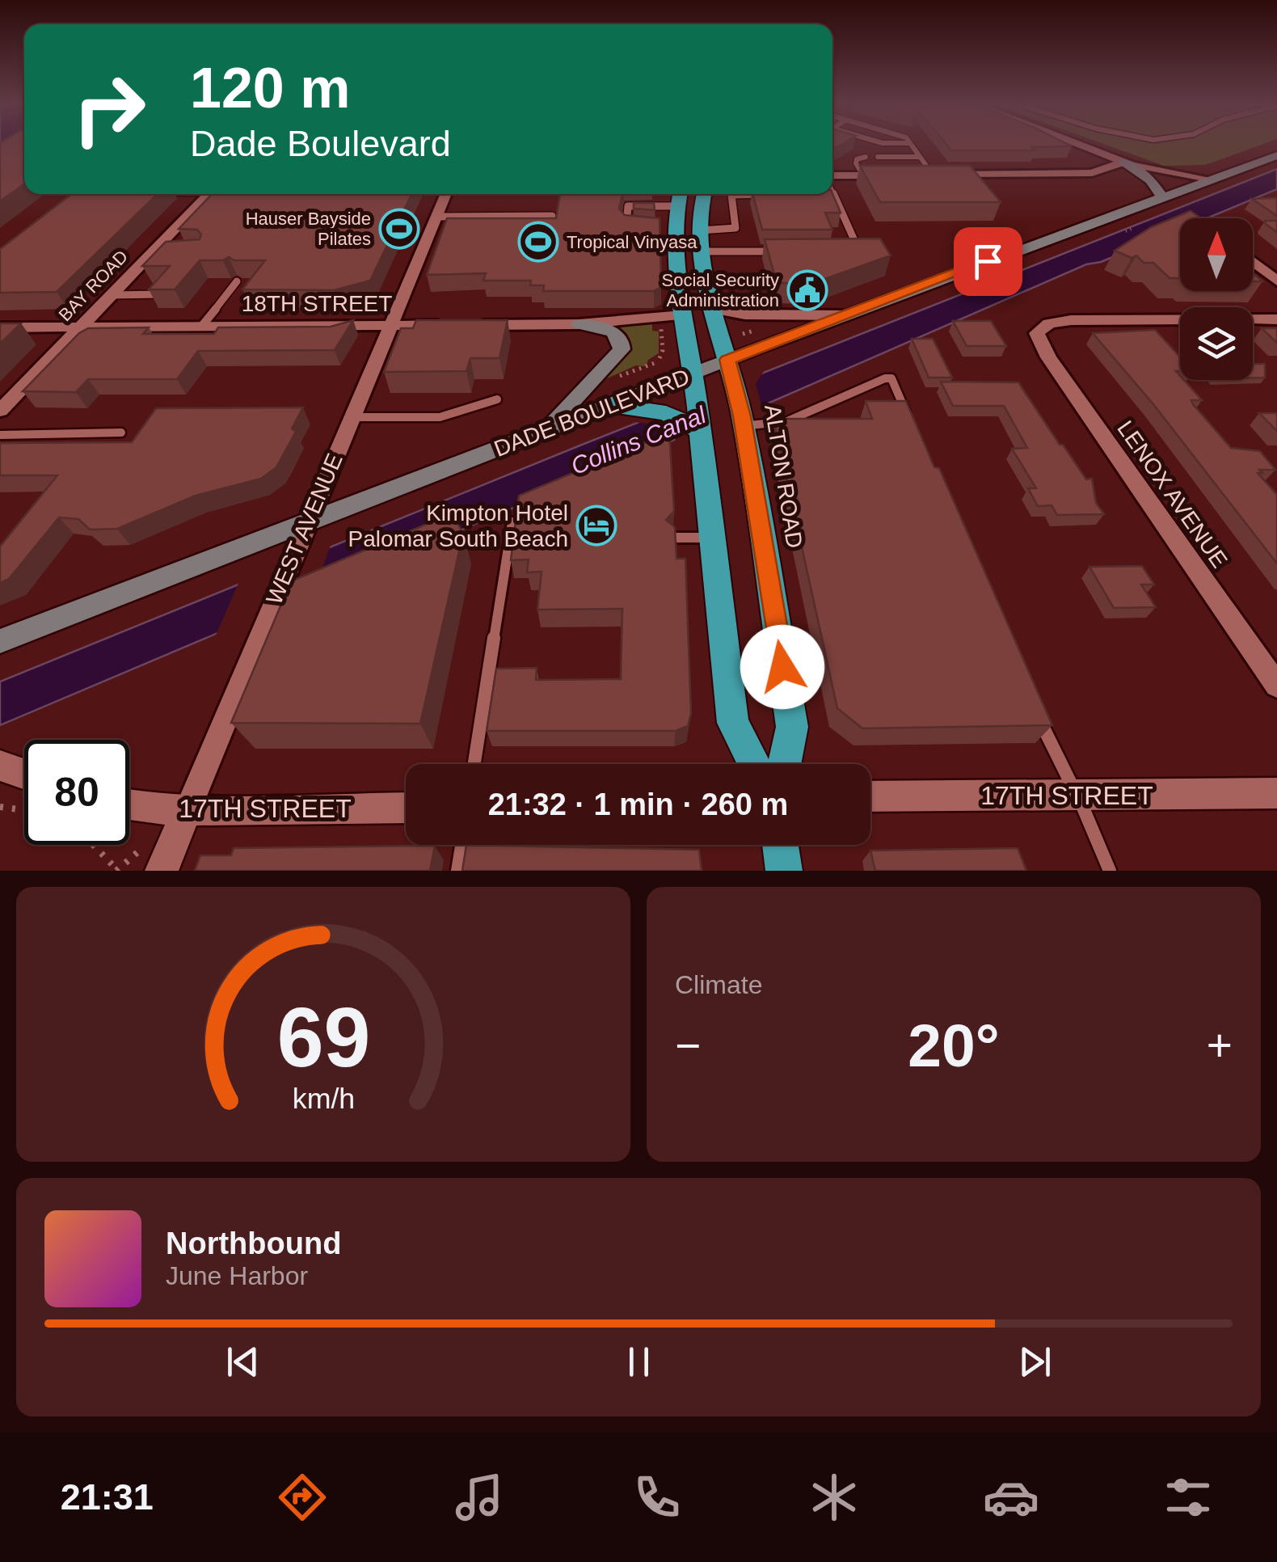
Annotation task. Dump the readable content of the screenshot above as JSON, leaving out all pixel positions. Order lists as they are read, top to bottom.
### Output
{
  "streets": {
    "highway": ["ALTON ROAD"],
    "main road": ["DADE BOULEVARD"],
    "street": [
      "BAY ROAD",
      "18TH STREET",
      "LENOX AVENUE",
      "WEST AVENUE",
      "17TH STREET"
    ]
  },
  "crossings": [
    ["BAY ROAD", "18TH STREET"],
    ["18TH STREET", "WEST AVENUE"],
    ["DADE BOULEVARD", "ALTON ROAD"],
    ["DADE BOULEVARD", "WEST AVENUE"],
    ["WEST AVENUE", "17TH STREET"]
  ],
  "water": ["Collins Canal"],
  "places": {
    "sports": ["Hauser Bayside Pilates", "Tropical Vinyasa"],
    "public building": ["Social Security Administration"],
    "hotel": ["Kimpton Hotel Palomar South Beach"]
  },
  "north": "top",
  "page": {
    "turn": ["120 m", "Dade Boulevard"],
    "limit": "80",
    "trip": "21:32 · 1 min · 260 m",
    "tile": "Climate",
    "heat": ["−", "20°", "+"],
    "song": ["Northbound", "June Harbor"],
    "tabs": "21:31",
    "gauge": ["69", "km/h"]
  }
}
